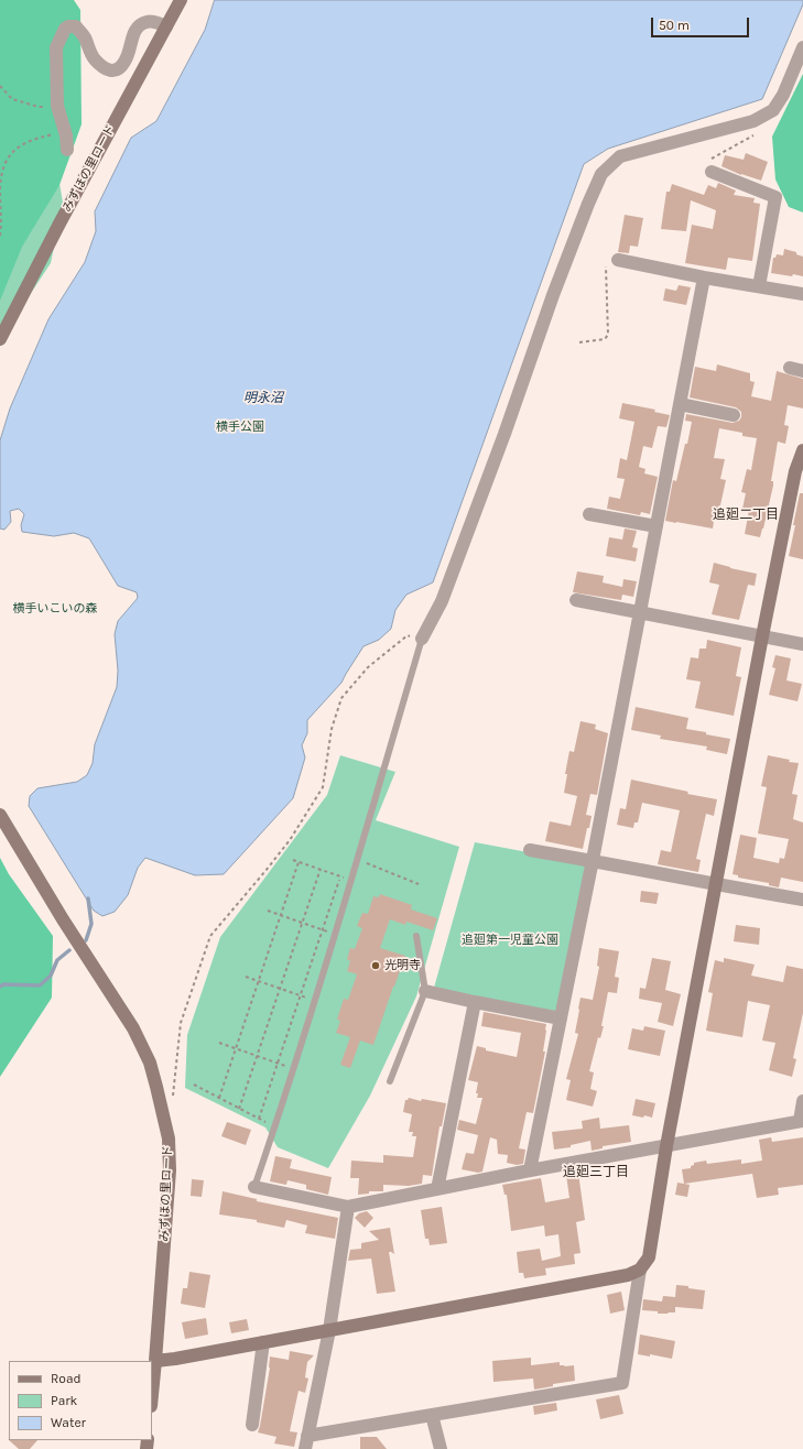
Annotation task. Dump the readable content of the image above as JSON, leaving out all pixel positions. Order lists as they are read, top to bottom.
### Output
{
  "streets": {
    "street": ["みずほの里ロード"]
  },
  "districts": ["追廻二丁目", "追廻三丁目"],
  "water": ["明永沼"],
  "parks": ["横手公園", "横手いこいの森", "追廻第一児童公園"],
  "places": ["光明寺"],
  "legend": ["Road", "Park", "Water"],
  "scale_bar": "50 m"
}
